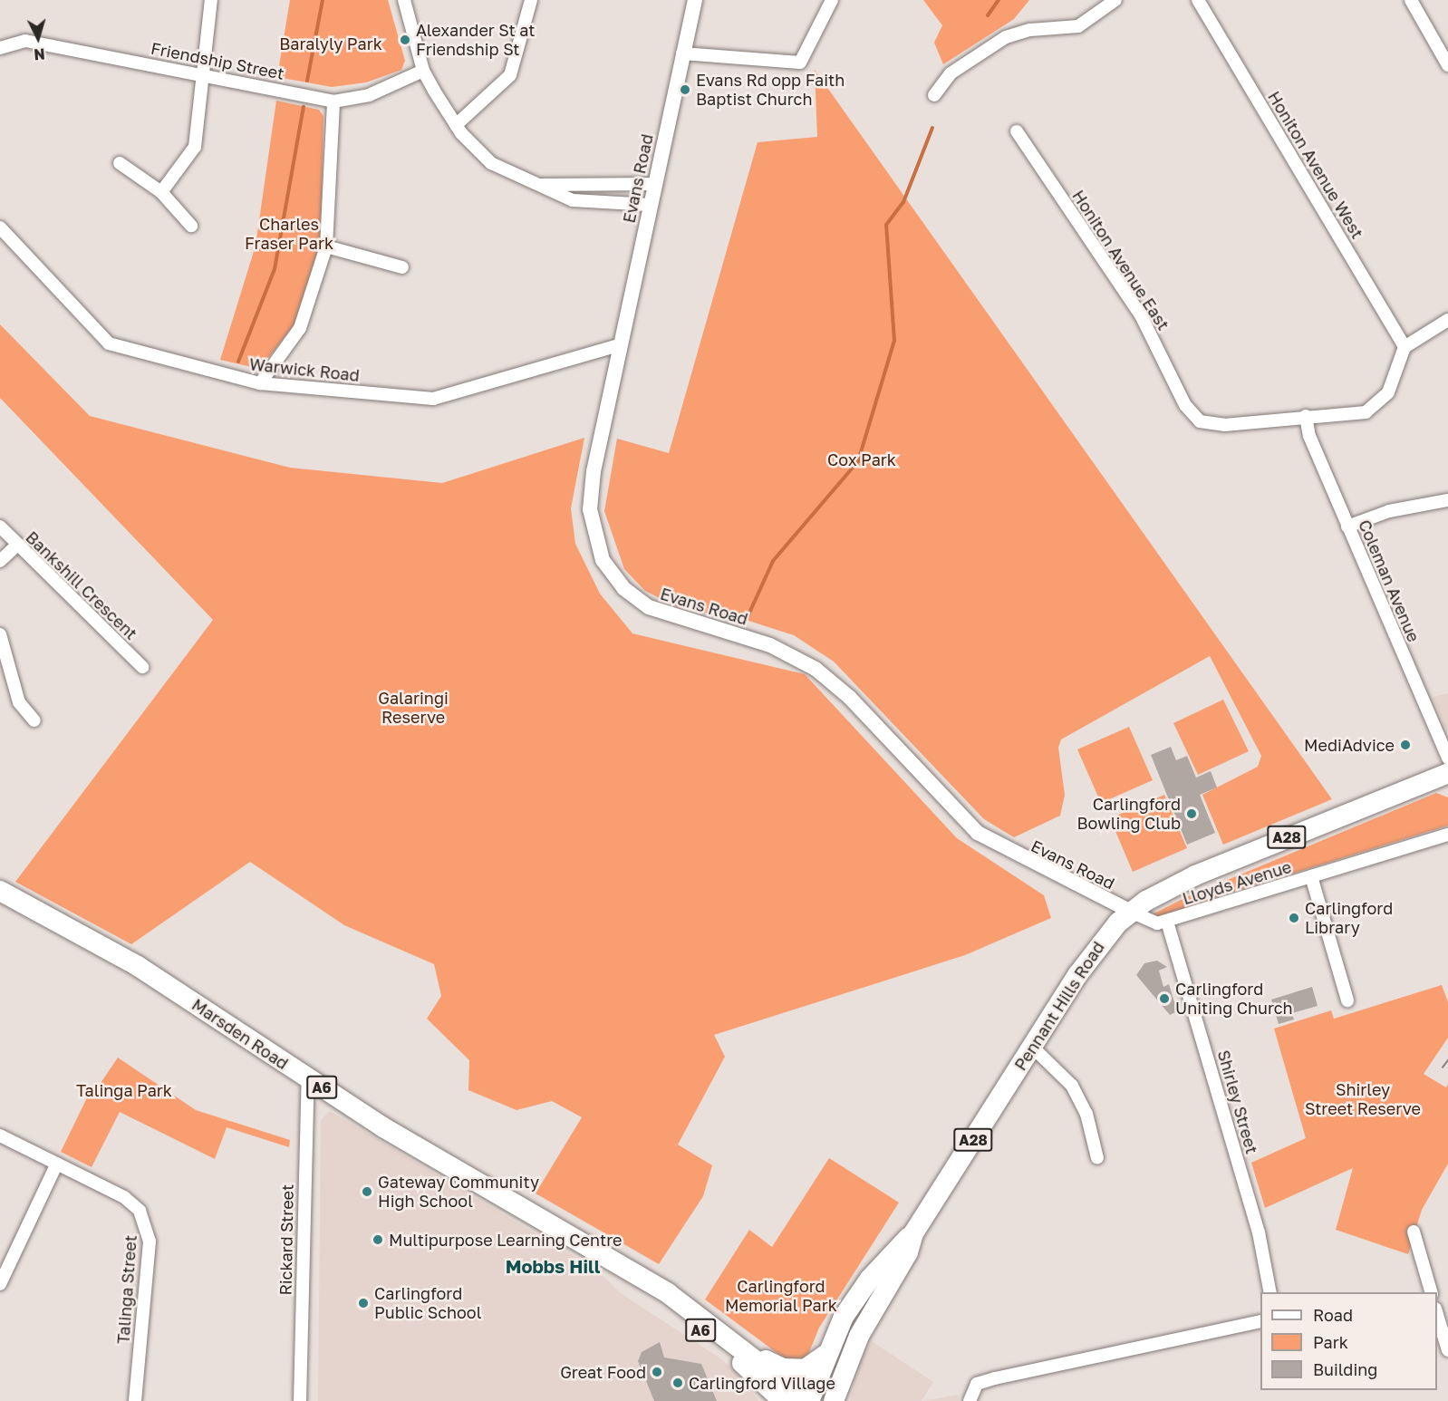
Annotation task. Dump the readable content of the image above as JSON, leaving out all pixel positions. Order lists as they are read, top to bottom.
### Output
{
  "streets": {
    "highway": [
      "A28",
      "Pennant Hills Road",
      "Marsden Road",
      "A6"
    ],
    "street": [
      "Friendship Street",
      "Honiton Avenue West",
      "Evans Road",
      "Honiton Avenue East",
      "Warwick Road",
      "Coleman Avenue",
      "Bankshill Crescent",
      "Lloyds Avenue",
      "Shirley Street",
      "Rickard Street",
      "Talinga Street"
    ]
  },
  "crossings": [
    ["Honiton Avenue West", "Honiton Avenue East"],
    ["Evans Road", "Warwick Road"],
    ["Evans Road", "Lloyds Avenue"],
    ["Evans Road", "Pennant Hills Road"],
    ["Honiton Avenue East", "Coleman Avenue"],
    ["Lloyds Avenue", "Pennant Hills Road"],
    ["Lloyds Avenue", "Shirley Street"],
    ["Pennant Hills Road", "Marsden Road"],
    ["Marsden Road", "A6"],
    ["Marsden Road", "Rickard Street"]
  ],
  "districts": ["Mobbs Hill"],
  "parks": [
    "Baralyly Park",
    "Charles Fraser Park",
    "Cox Park",
    "Galaringi Reserve",
    "Talinga Park",
    "Shirley Street Reserve",
    "Carlingford Memorial Park"
  ],
  "places": [
    "Alexander St at Friendship St",
    "Evans Rd opp Faith Baptist Church",
    "MediAdvice",
    "Carlingford Bowling Club",
    "Carlingford Library",
    "Carlingford Uniting Church",
    "Gateway Community High School",
    "Multipurpose Learning Centre",
    "Carlingford Public School",
    "Great Food",
    "Carlingford Village"
  ],
  "legend": ["Road", "Park", "Building"],
  "north": "bottom"
}
